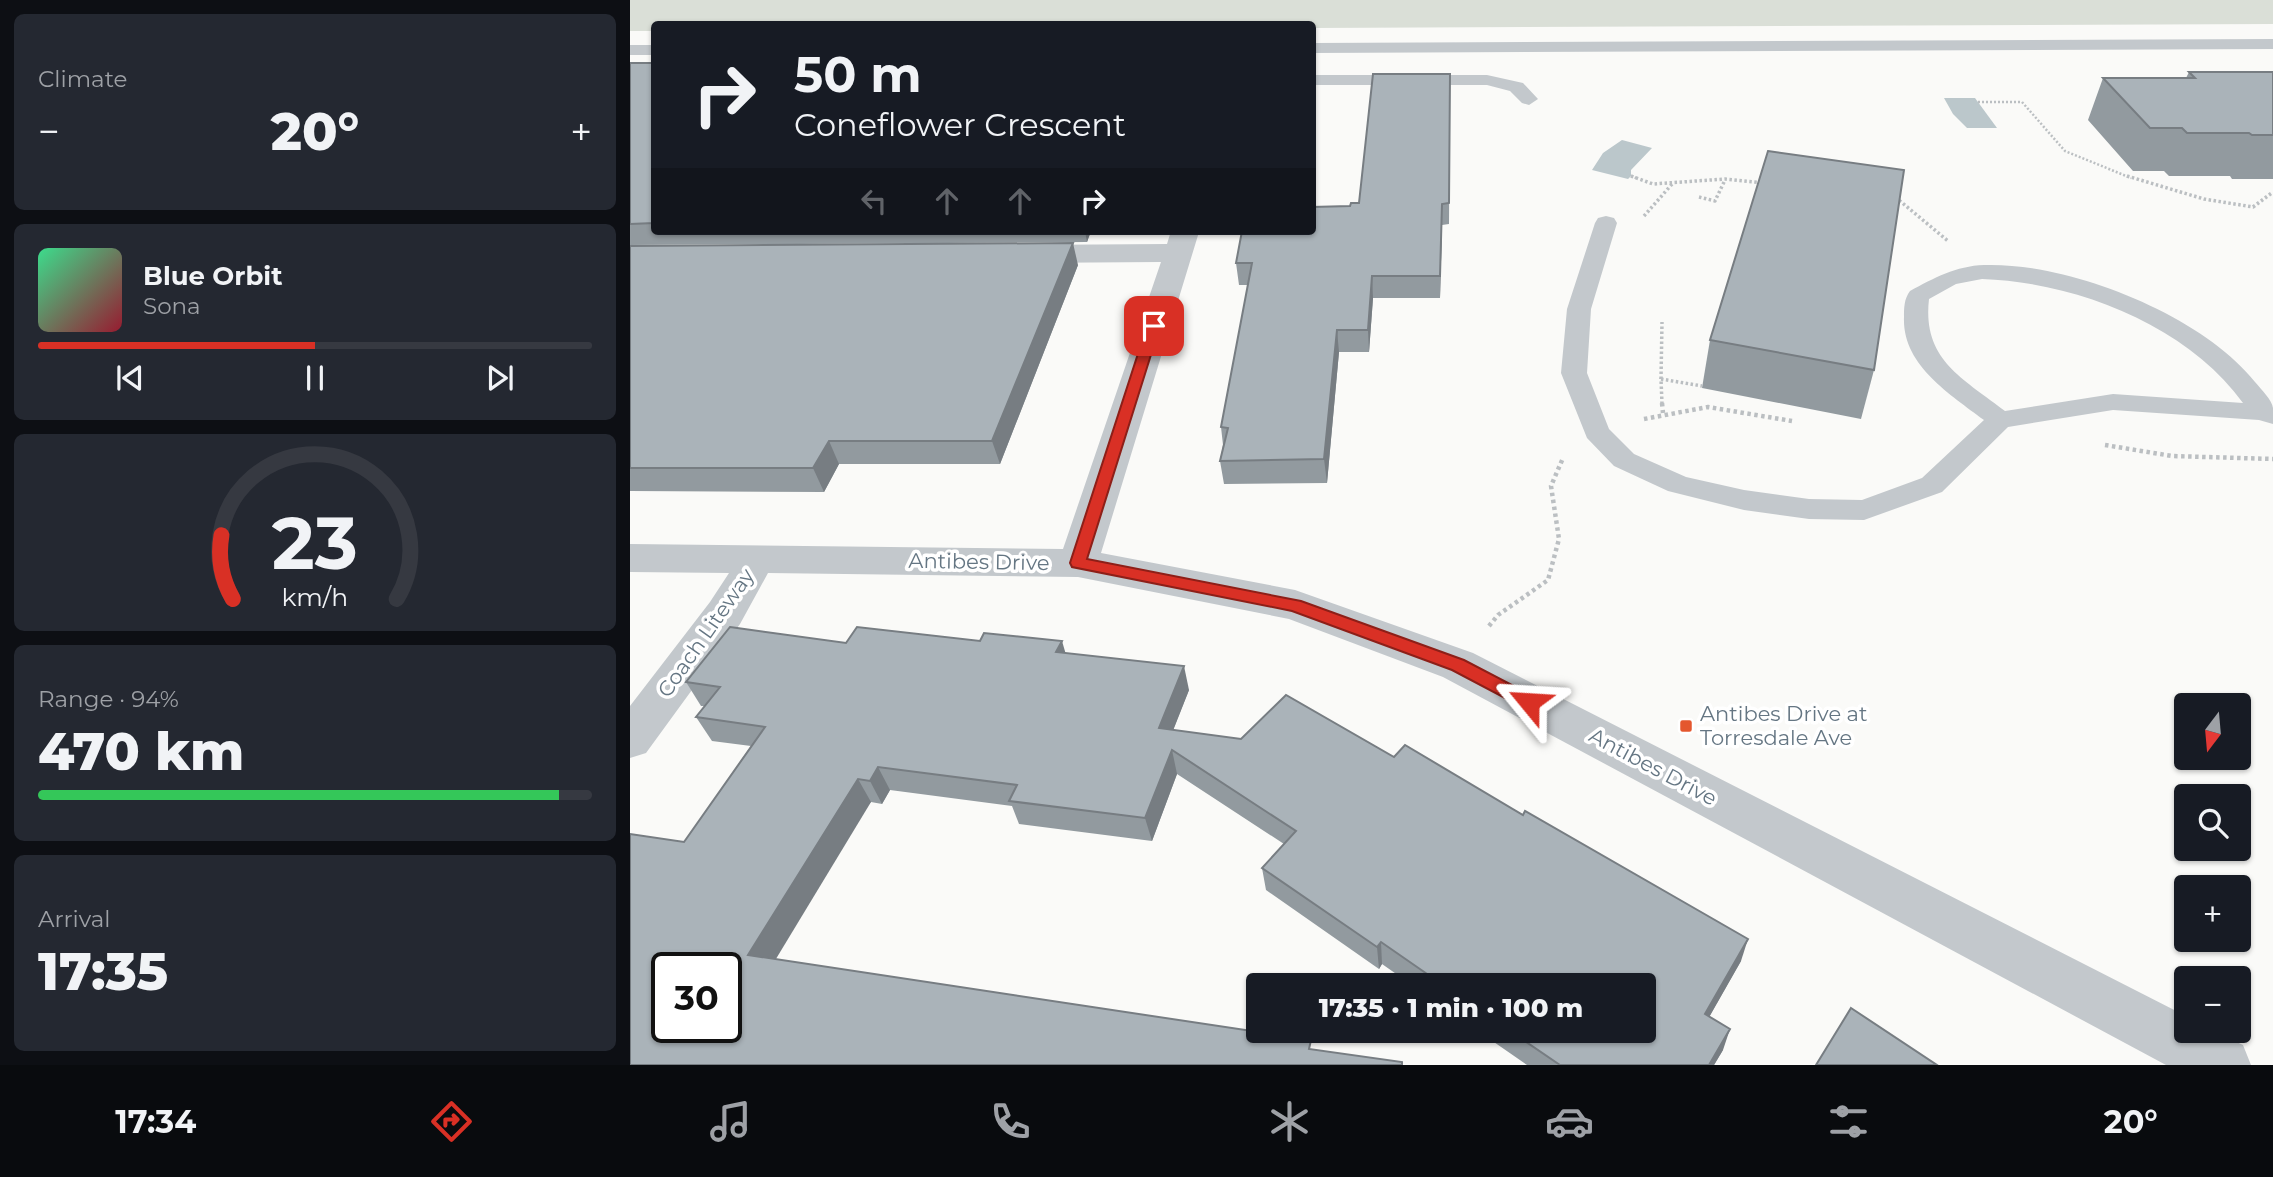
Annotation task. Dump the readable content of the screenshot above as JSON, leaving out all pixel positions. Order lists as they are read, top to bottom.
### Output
{
  "streets": {
    "street": ["Antibes Drive", "Coach Liteway"]
  },
  "crossings": [
    ["Antibes Drive", "Coach Liteway"]
  ],
  "places": {
    "transit": ["Antibes Drive at Torresdale Ave"]
  },
  "north": "bottom",
  "page": {
    "tile": [
      "Climate",
      ["Range · 94%", "470 km"],
      ["Arrival", "17:35"]
    ],
    "turn": ["50 m", "Coneflower Crescent"],
    "heat": ["−", "20°", "+"],
    "song": ["Blue Orbit", "Sona"],
    "map_buttons": ["+", "−"],
    "limit": "30",
    "trip": "17:35 · 1 min · 100 m",
    "tabs": ["17:34", "20°"],
    "gauge": ["23", "km/h"]
  }
}
